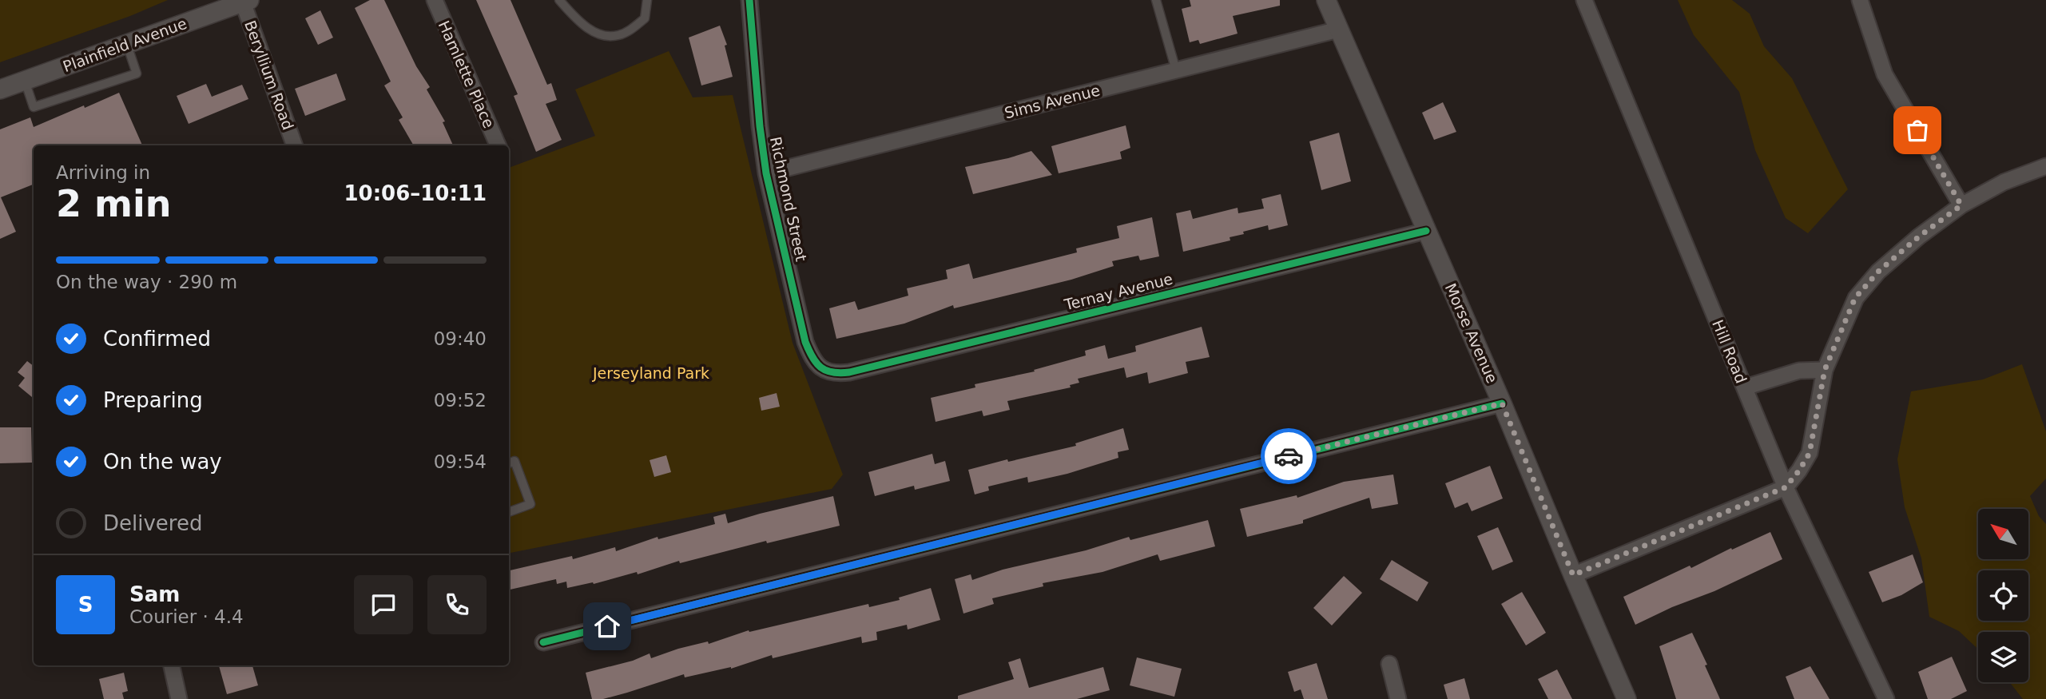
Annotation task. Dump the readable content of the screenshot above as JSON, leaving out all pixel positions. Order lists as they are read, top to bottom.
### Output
{
  "streets": {
    "street": [
      "Plainfield Avenue",
      "Hamlette Place",
      "Beryllium Road",
      "Sims Avenue",
      "Richmond Street",
      "Ternay Avenue",
      "Morse Avenue",
      "Hill Road"
    ]
  },
  "crossings": [
    ["Plainfield Avenue", "Beryllium Road"],
    ["Sims Avenue", "Richmond Street"],
    ["Sims Avenue", "Morse Avenue"],
    ["Richmond Street", "Ternay Avenue"],
    ["Ternay Avenue", "Morse Avenue"]
  ],
  "parks": ["Jerseyland Park"],
  "north": "top left",
  "page": {
    "heading": ["2 min", "Arriving in", "10:06–10:11"],
    "panel": ["Sam", "Courier · 4.4"],
    "bar": "On the way · 290 m",
    "list": [
      ["Confirmed", "09:40"],
      ["Preparing", "09:52"],
      ["On the way", "09:54"],
      "Delivered"
    ],
    "round": "S"
  }
}
